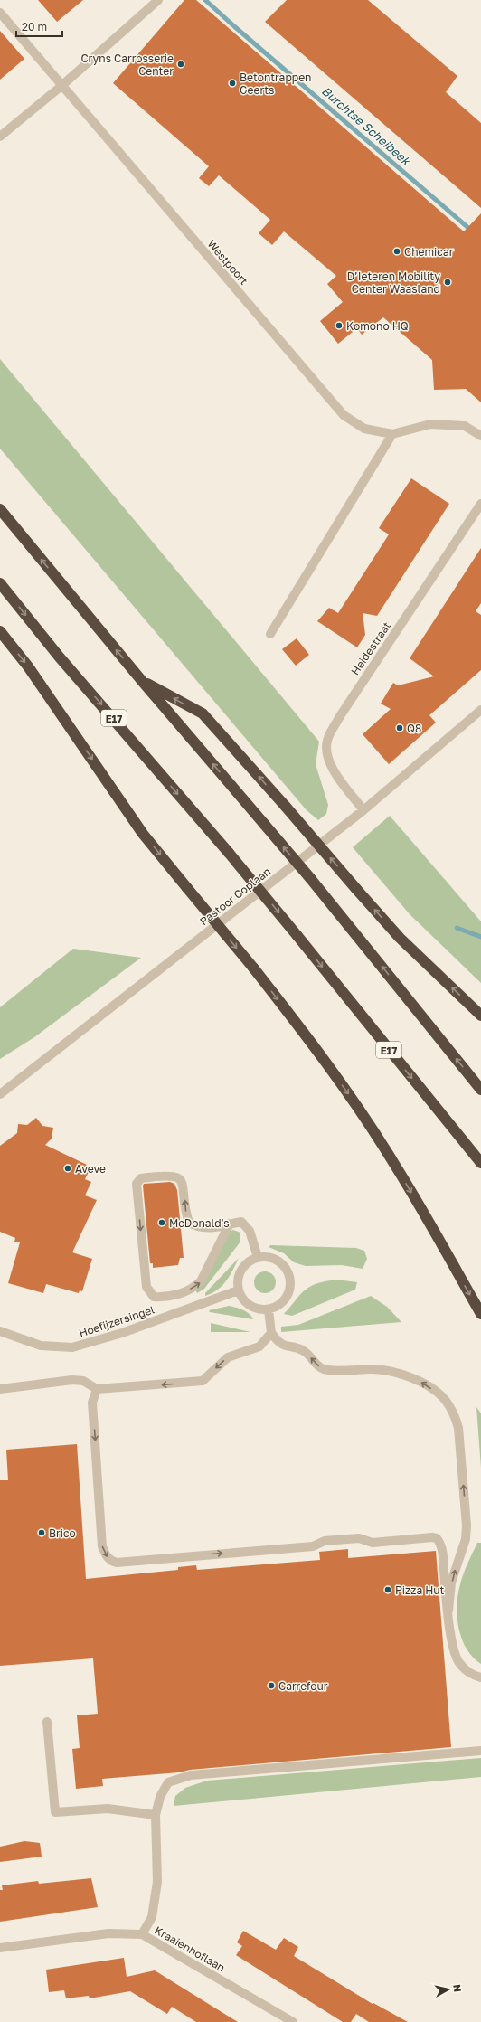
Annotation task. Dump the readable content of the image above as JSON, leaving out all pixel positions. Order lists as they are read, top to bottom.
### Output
{
  "streets": {
    "highway": ["E17"],
    "street": [
      "Westpoort",
      "Heidestraat",
      "Pastoor Coplaan",
      "Hoefijzersingel",
      "Kraaienhoflaan"
    ]
  },
  "crossings": [
    ["Heidestraat", "Pastoor Coplaan"]
  ],
  "water": ["Burchtse Scheibeek"],
  "places": [
    "Cryns Carrosserie Center",
    "Betontrappen Geerts",
    "Chemicar",
    "D’Ieteren Mobility Center Waasland",
    "Komono HQ",
    "Q8",
    "Aveve",
    "McDonald's",
    "Brico",
    "Pizza Hut",
    "Carrefour"
  ],
  "scale_bar": "20 m",
  "north": "right"
}
